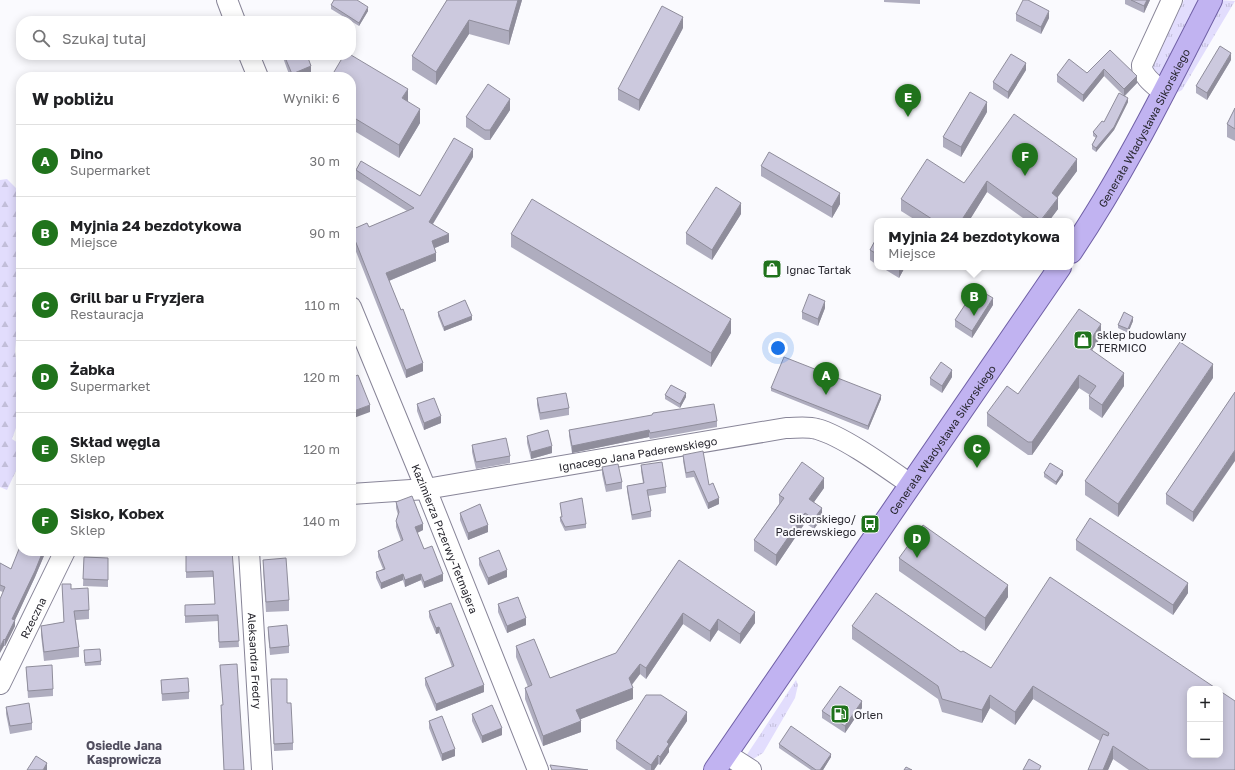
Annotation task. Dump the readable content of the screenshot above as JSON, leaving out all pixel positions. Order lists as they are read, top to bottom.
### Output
{
  "streets": {
    "main road": ["Generała Władysława Sikorskiego"],
    "street": [
      "Ignacego Jana Paderewskiego",
      "Kazimierza Przerwy-Tetmajera",
      "Rzeczna",
      "Aleksandra Fredry"
    ]
  },
  "crossings": [
    ["Generała Władysława Sikorskiego", "Ignacego Jana Paderewskiego"],
    ["Ignacego Jana Paderewskiego", "Kazimierza Przerwy-Tetmajera"]
  ],
  "districts": ["Osiedle Jana Kasprowicza"],
  "places": {
    "shop": ["Ignac Tartak", "sklep budowlany TERMICO"],
    "bus stop": ["Sikorskiego/ Paderewskiego"],
    "fuel station": ["Orlen"]
  },
  "page": {
    "search": "Szukaj tutaj",
    "heading": ["W pobliżu", "Wyniki: 6"],
    "pins": [
      "E",
      "F",
      "B",
      "A",
      "C",
      "D"
    ],
    "list": [
      {
        "mark": "A",
        "name": "Dino",
        "note": "Supermarket",
        "value": "30 m"
      },
      {
        "mark": "B",
        "name": "Myjnia 24 bezdotykowa",
        "note": "Miejsce",
        "value": "90 m"
      },
      {
        "mark": "C",
        "name": "Grill bar u Fryzjera",
        "note": "Restauracja",
        "value": "110 m"
      },
      {
        "mark": "D",
        "name": "Żabka",
        "note": "Supermarket",
        "value": "120 m"
      },
      {
        "mark": "E",
        "name": "Skład węgla",
        "note": "Sklep",
        "value": "120 m"
      },
      {
        "mark": "F",
        "name": "Sisko, Kobex",
        "note": "Sklep",
        "value": "140 m"
      }
    ],
    "popup": ["Myjnia 24 bezdotykowa", "Miejsce"],
    "map_buttons": ["+", "−"]
  }
}
